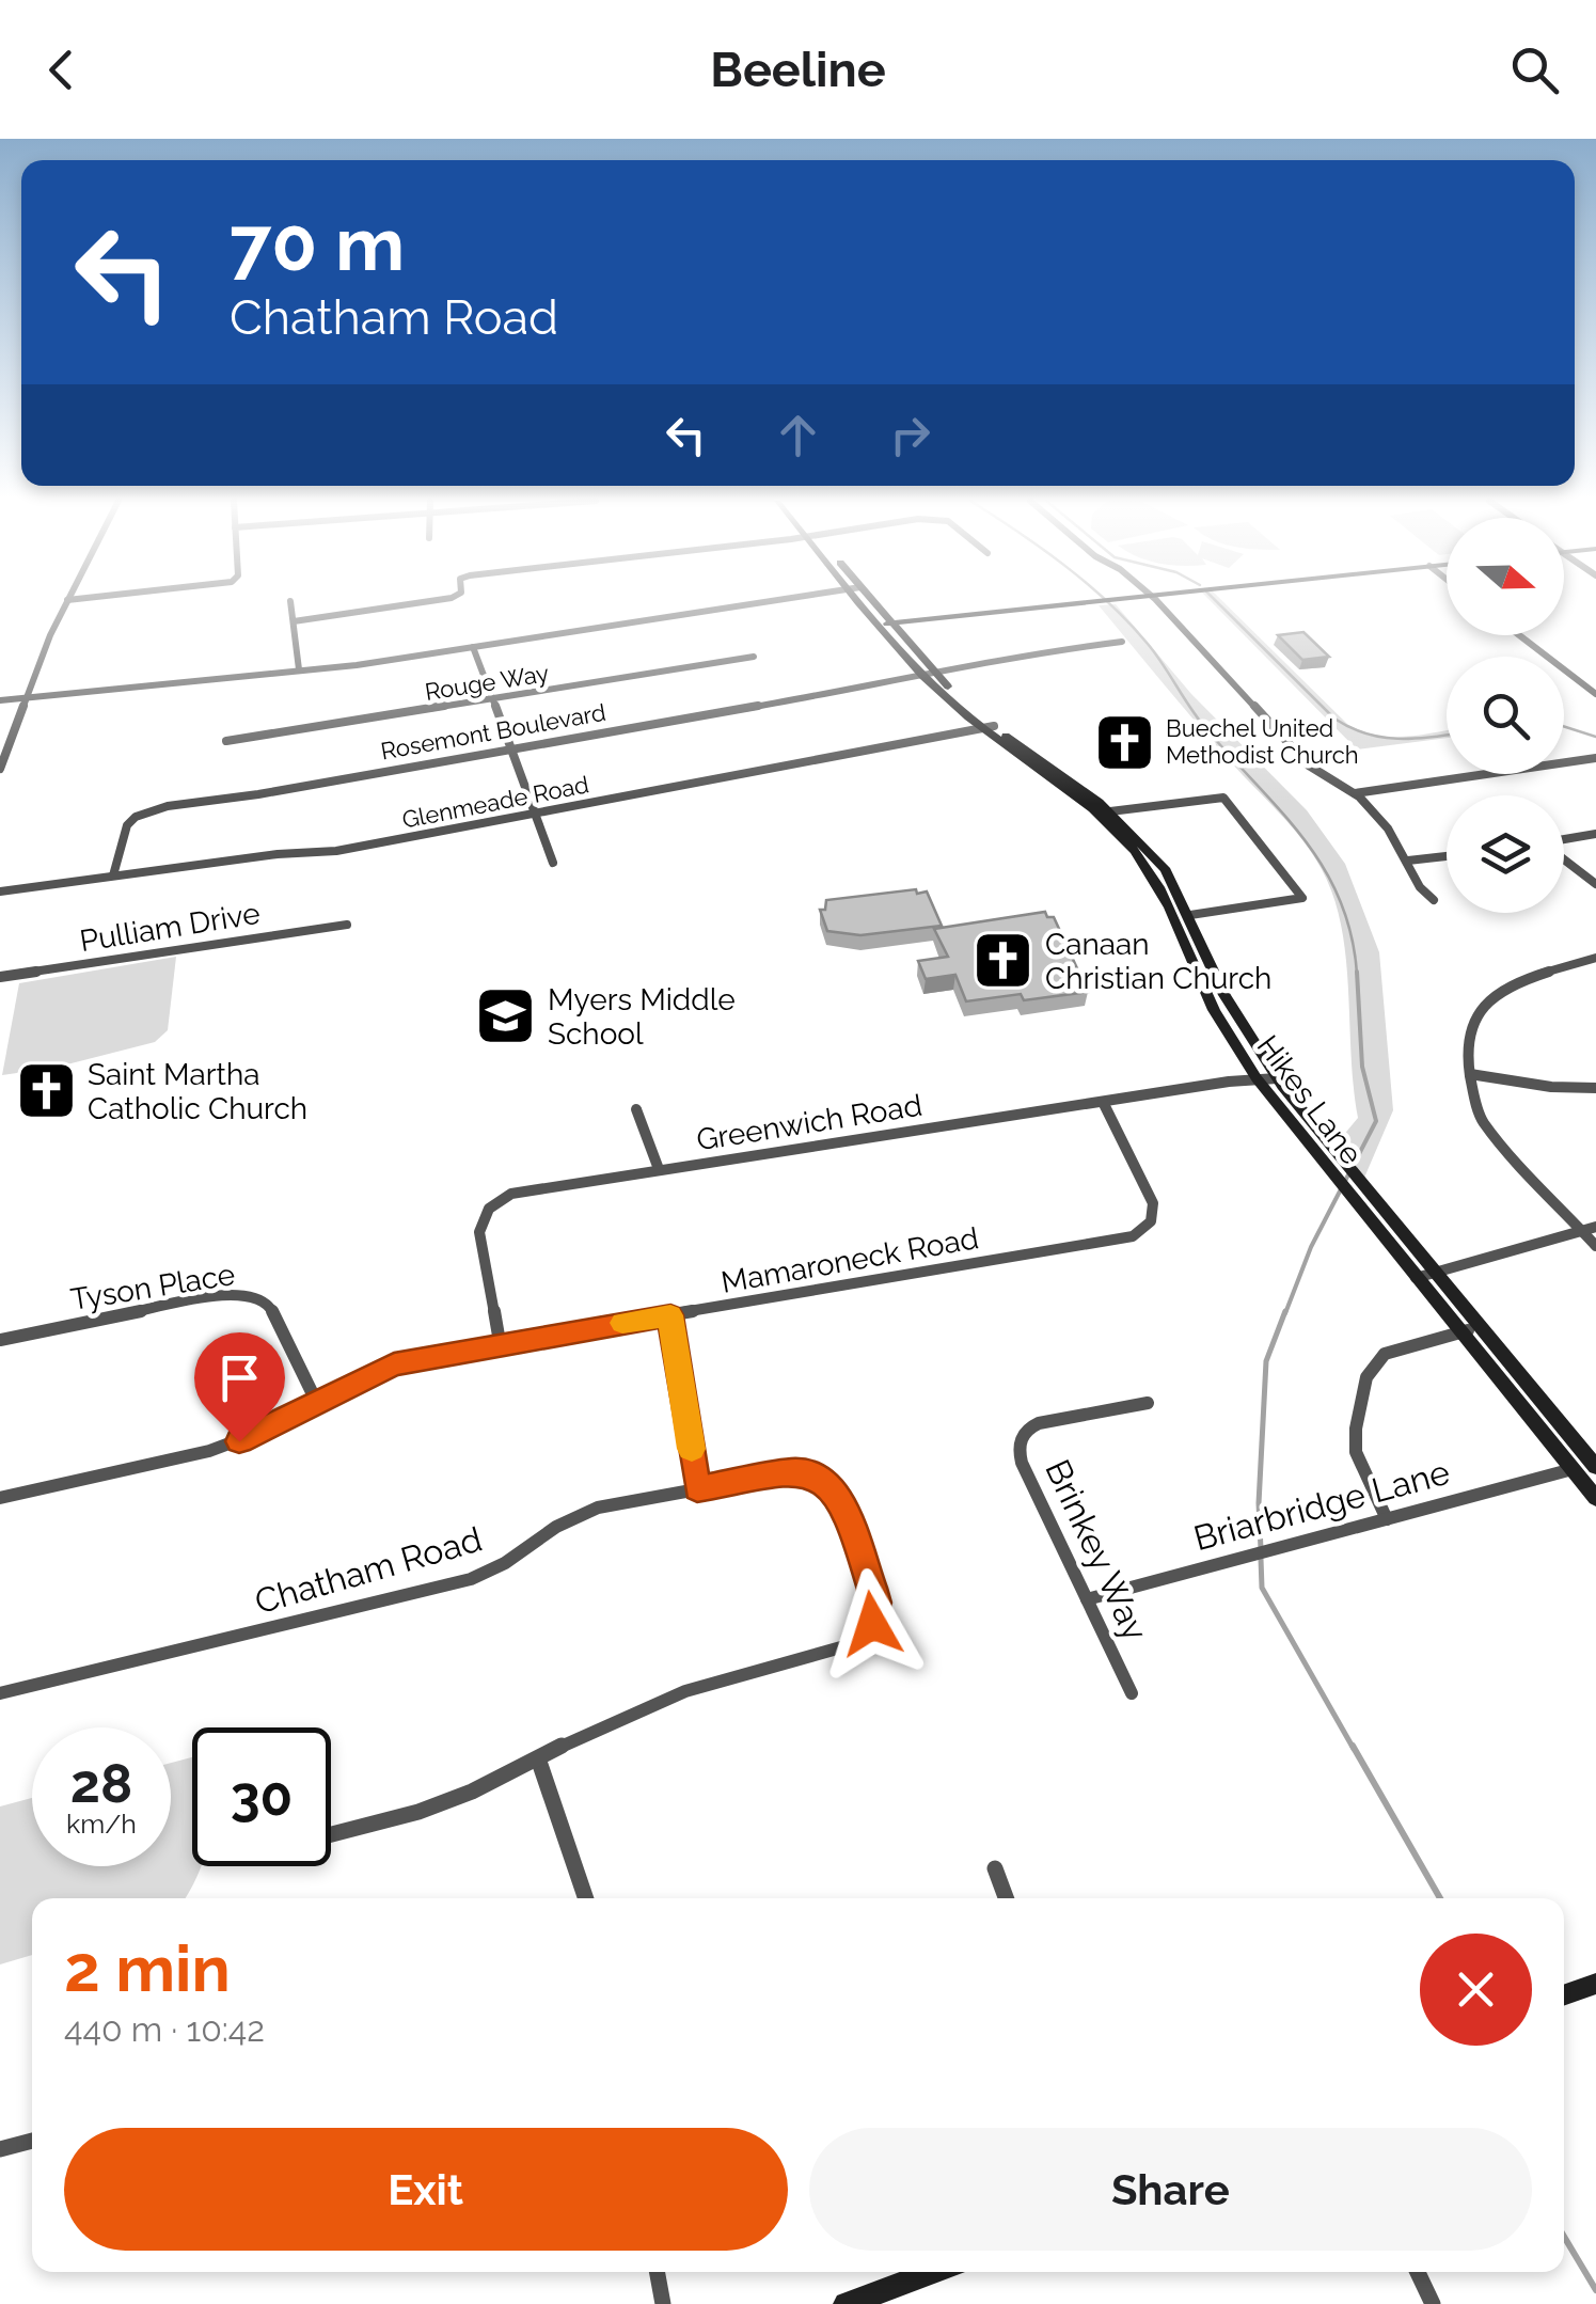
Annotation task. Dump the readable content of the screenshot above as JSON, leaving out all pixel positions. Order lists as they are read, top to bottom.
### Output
{
  "streets": {
    "main road": ["Hikes Lane"],
    "street": [
      "Rouge Way",
      "Rosemont Boulevard",
      "Glenmeade Road",
      "Pulliam Drive",
      "Greenwich Road",
      "Mamaroneck Road",
      "Tyson Place",
      "Briarbridge Lane",
      "Brinkey Way",
      "Chatham Road"
    ]
  },
  "crossings": [
    ["Rosemont Boulevard", "Glenmeade Road"],
    ["Rosemont Boulevard", "Hikes Lane"],
    ["Glenmeade Road", "Hikes Lane"],
    ["Hikes Lane", "Greenwich Road"],
    ["Hikes Lane", "Briarbridge Lane"],
    ["Greenwich Road", "Mamaroneck Road"],
    ["Mamaroneck Road", "Tyson Place"],
    ["Briarbridge Lane", "Brinkey Way"]
  ],
  "places": {
    "church": ["Buechel United Methodist Church", "Canaan Christian Church", "Saint Martha Catholic Church"],
    "school or university": ["Myers Middle School"]
  },
  "north": "right",
  "page": {
    "header": "Beeline",
    "turn": ["70 m", "Chatham Road"],
    "speed": "28 km/h",
    "limit": "30",
    "heading": ["2 min", "440 m · 10:42"],
    "buttons": ["Exit", "Share"]
  }
}
